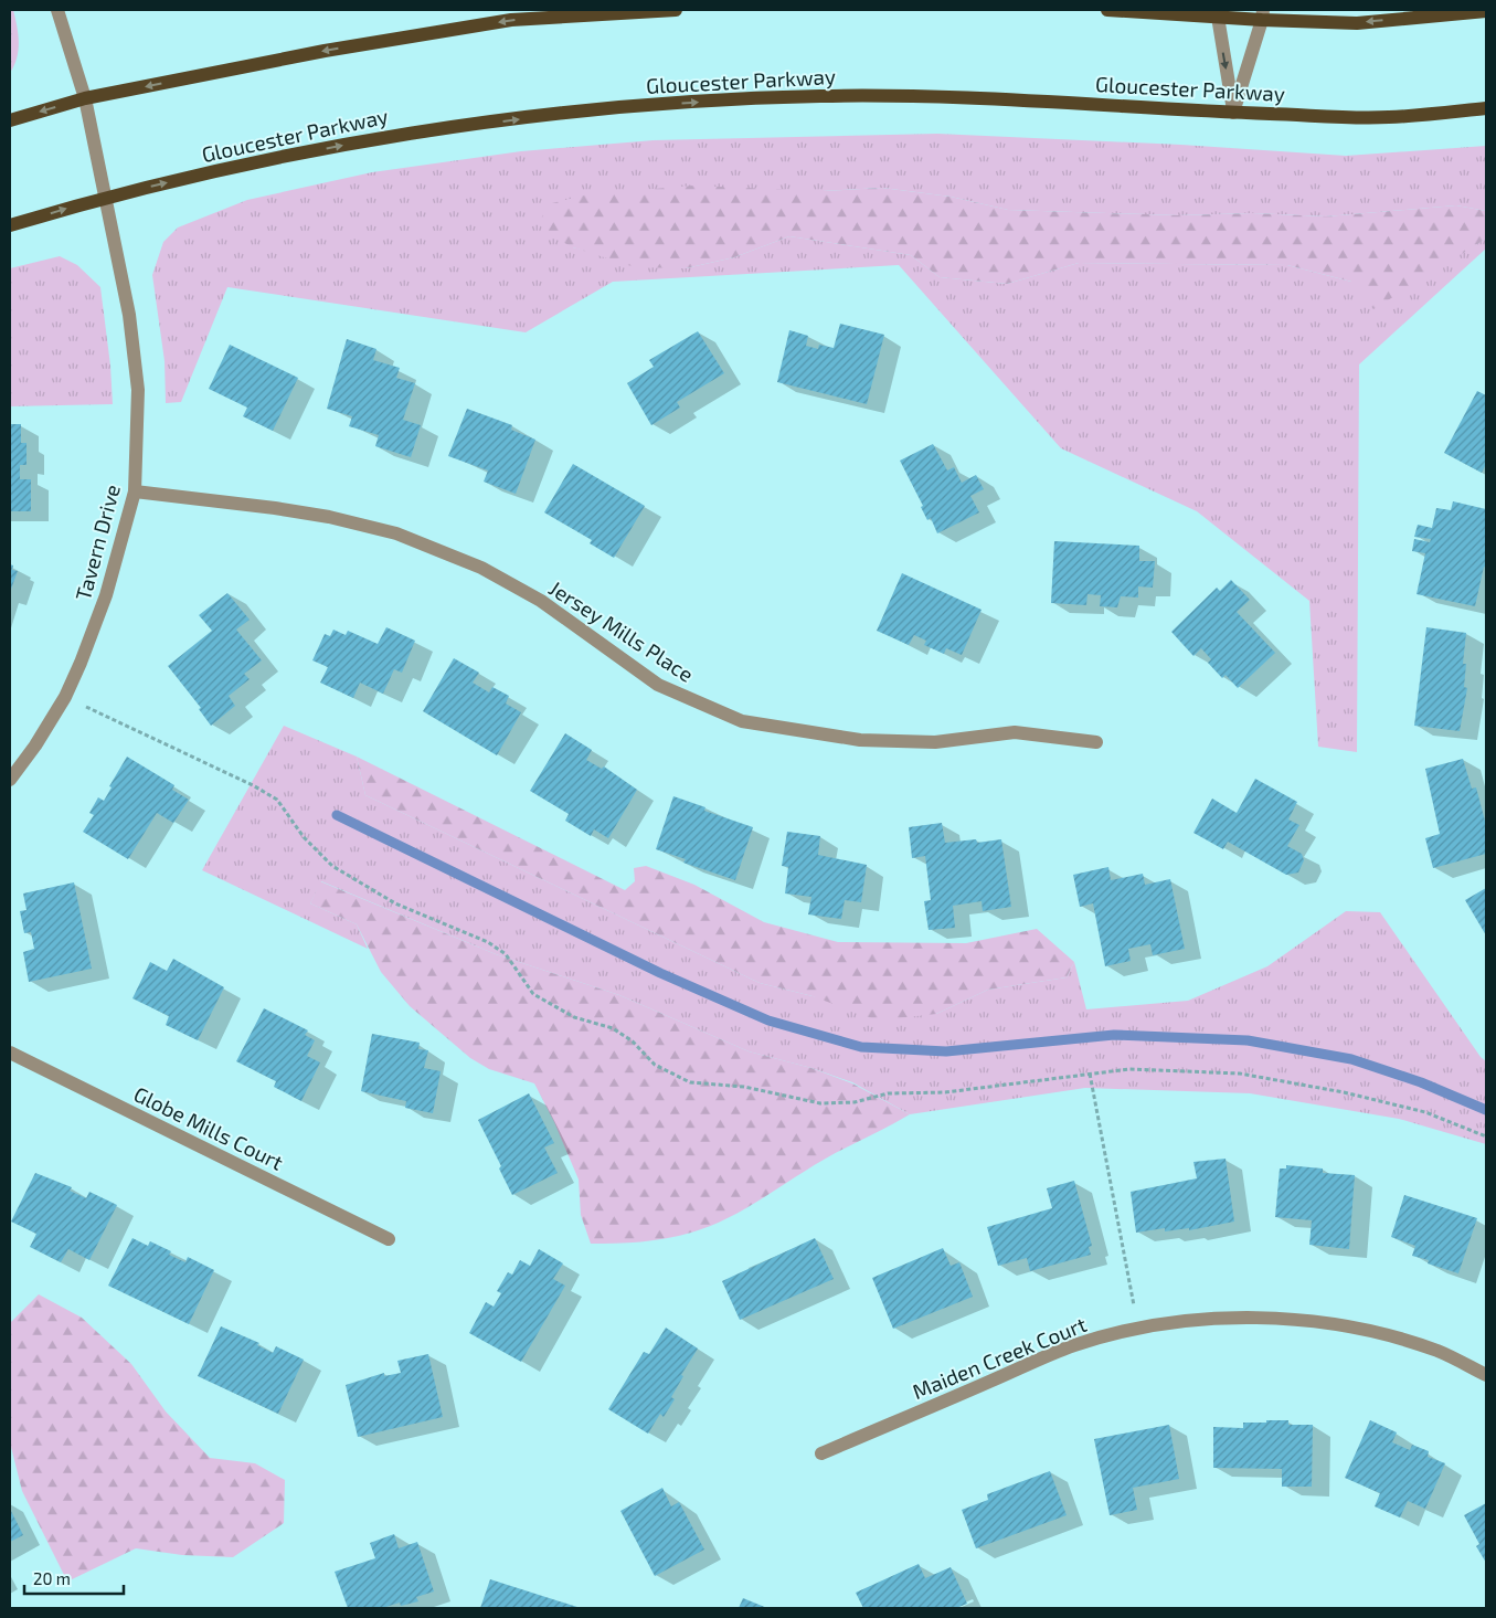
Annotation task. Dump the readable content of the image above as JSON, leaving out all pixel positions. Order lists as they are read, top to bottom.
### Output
{
  "streets": {
    "main road": ["Gloucester Parkway"],
    "street": [
      "Tavern Drive",
      "Jersey Mills Place",
      "Globe Mills Court",
      "Maiden Creek Court"
    ]
  },
  "crossings": [
    ["Gloucester Parkway", "Tavern Drive"],
    ["Tavern Drive", "Jersey Mills Place"]
  ],
  "scale_bar": "20 m"
}
